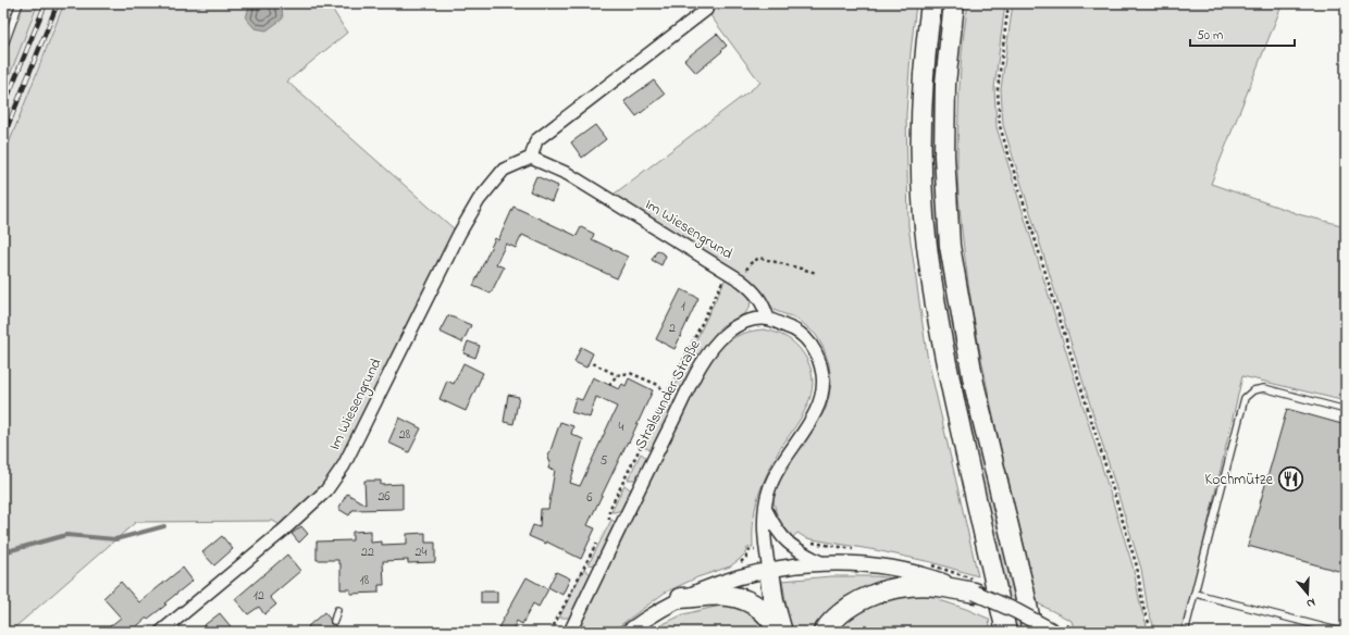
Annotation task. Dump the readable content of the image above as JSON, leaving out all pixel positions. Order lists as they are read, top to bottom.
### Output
{
  "streets": {
    "street": ["Im Wiesengrund", "Stralsunder Straße"]
  },
  "crossings": [
    ["Im Wiesengrund", "Stralsunder Straße"]
  ],
  "places": {
    "restaurant": ["Kochmütze"]
  },
  "house_numbers": [
    "1",
    "2",
    "4",
    "28",
    "5",
    "26",
    "6",
    "22",
    "24",
    "18",
    "12"
  ],
  "scale_bar": "50 m",
  "north": "bottom"
}
